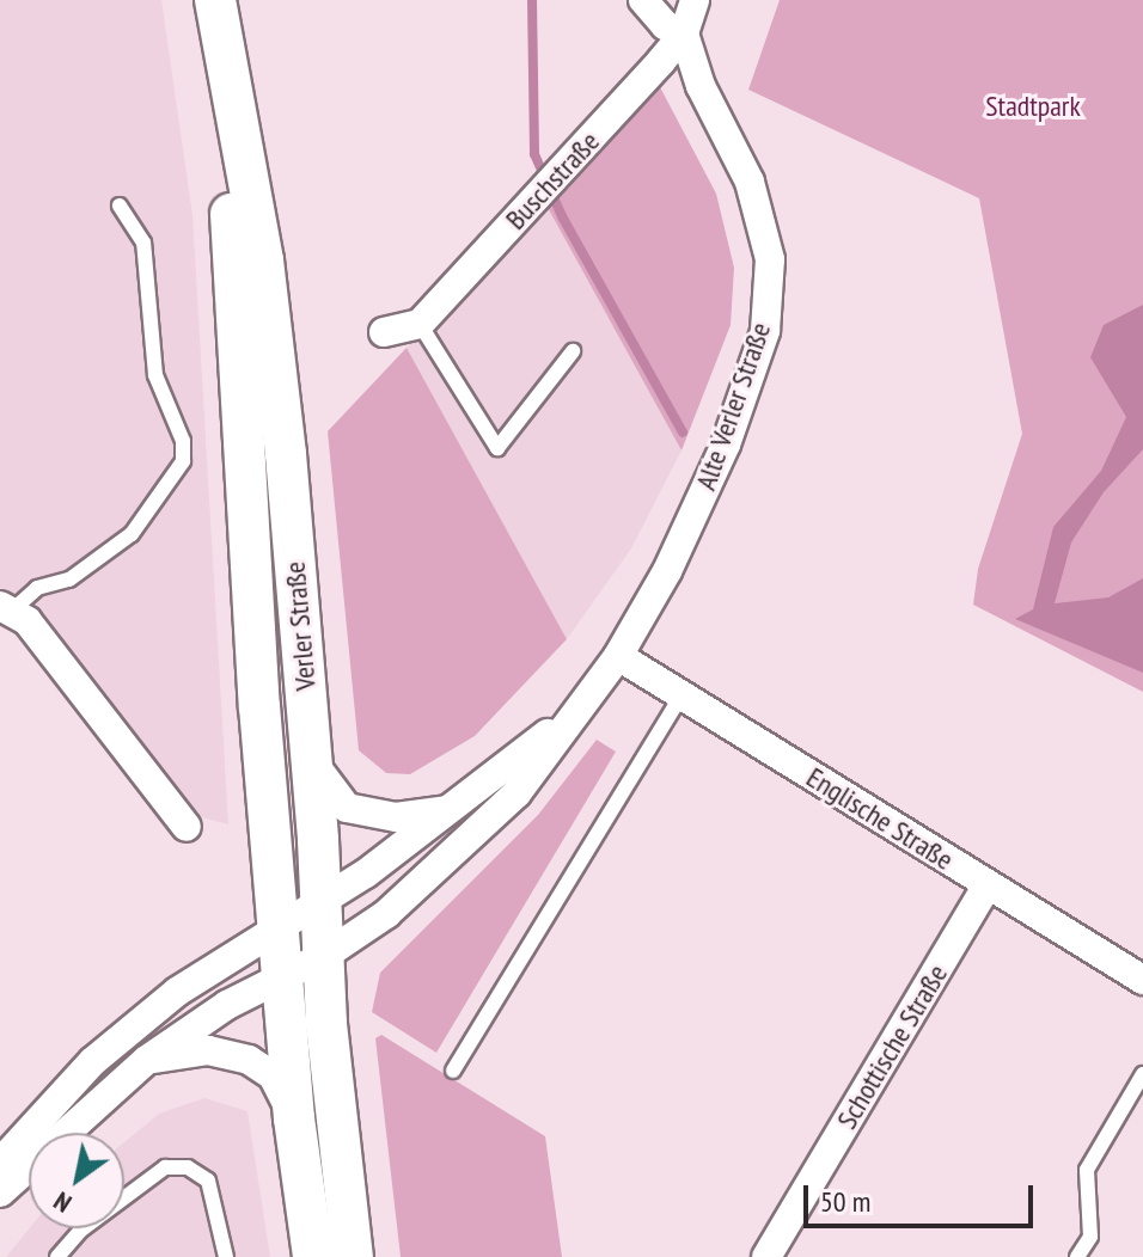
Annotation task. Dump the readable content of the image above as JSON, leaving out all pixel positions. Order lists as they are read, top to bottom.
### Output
{
  "streets": {
    "main road": ["Verler Straße"],
    "street": [
      "Buschstraße",
      "Alte Verler Straße",
      "Englische Straße",
      "Schottische Straße"
    ]
  },
  "crossings": [
    ["Buschstraße", "Alte Verler Straße"],
    ["Alte Verler Straße", "Verler Straße"],
    ["Alte Verler Straße", "Englische Straße"],
    ["Englische Straße", "Schottische Straße"]
  ],
  "parks": ["Stadtpark"],
  "scale_bar": "50 m",
  "north": "bottom left"
}
